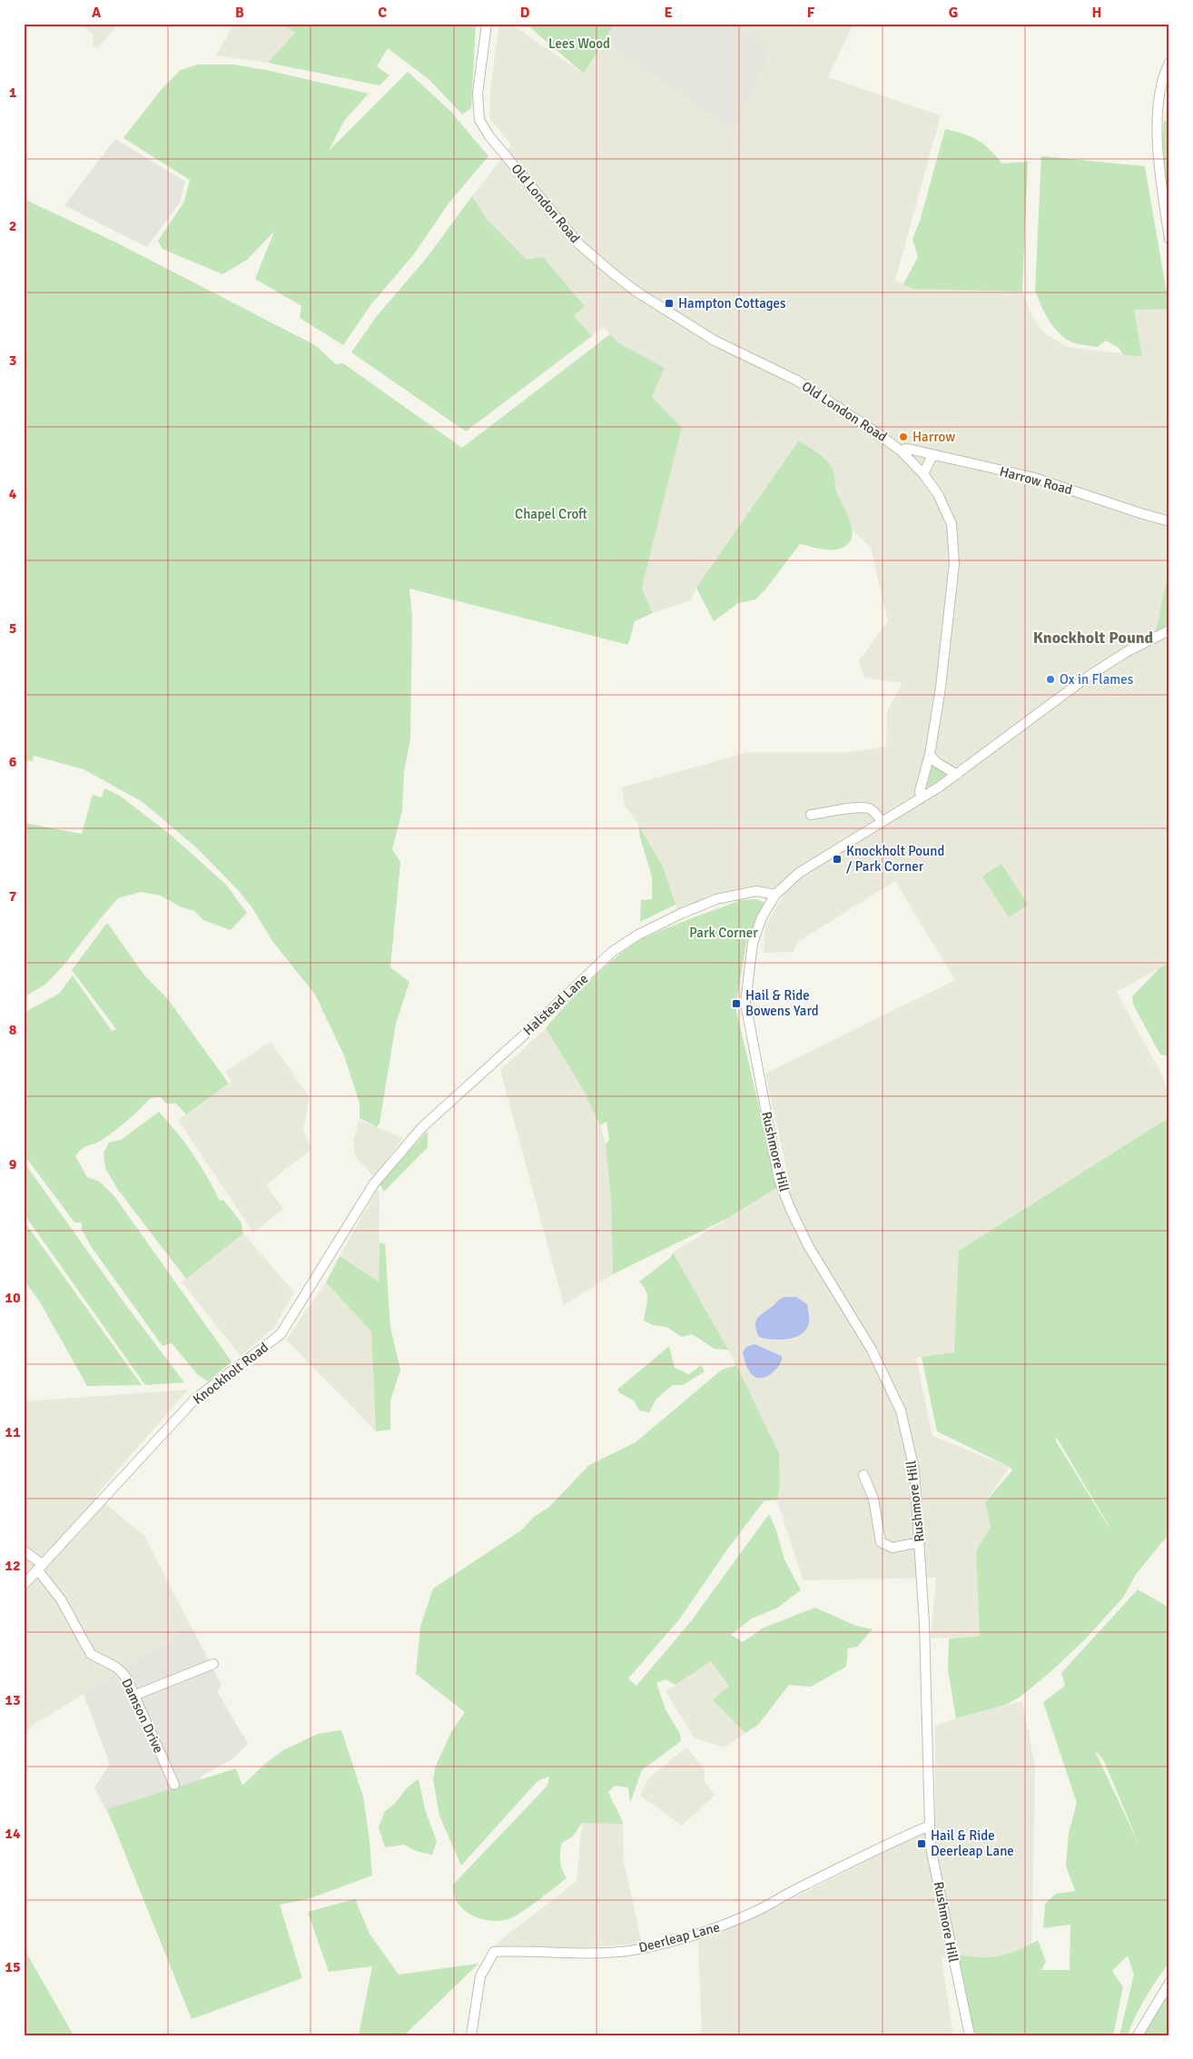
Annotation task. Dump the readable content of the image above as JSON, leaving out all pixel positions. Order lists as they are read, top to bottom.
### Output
{
  "streets": {
    "street": [
      "Old London Road",
      "Harrow Road",
      "Halstead Lane",
      "Rushmore Hill",
      "Knockholt Road",
      "Damson Drive",
      "Deerleap Lane"
    ]
  },
  "crossings": [
    ["Old London Road", "Harrow Road"],
    ["Old London Road", "Rushmore Hill"],
    ["Halstead Lane", "Rushmore Hill"],
    ["Halstead Lane", "Knockholt Road"],
    ["Rushmore Hill", "Deerleap Lane"],
    ["Knockholt Road", "Damson Drive"]
  ],
  "districts": ["Knockholt Pound"],
  "parks": ["Lees Wood", "Chapel Croft", "Park Corner"],
  "places": {
    "transit": [
      "Hampton Cottages",
      "Knockholt Pound / Park Corner",
      "Hail & Ride Bowens Yard",
      "Hail & Ride Deerleap Lane"
    ],
    "other": ["Harrow", "Ox in Flames"]
  },
  "grid": {
    "columns": [
      "A",
      "B",
      "C",
      "D",
      "E",
      "F",
      "G",
      "H"
    ],
    "rows": [
      "1",
      "2",
      "3",
      "4",
      "5",
      "6",
      "7",
      "8",
      "9",
      "10",
      "11",
      "12",
      "13",
      "14",
      "15"
    ]
  }
}
